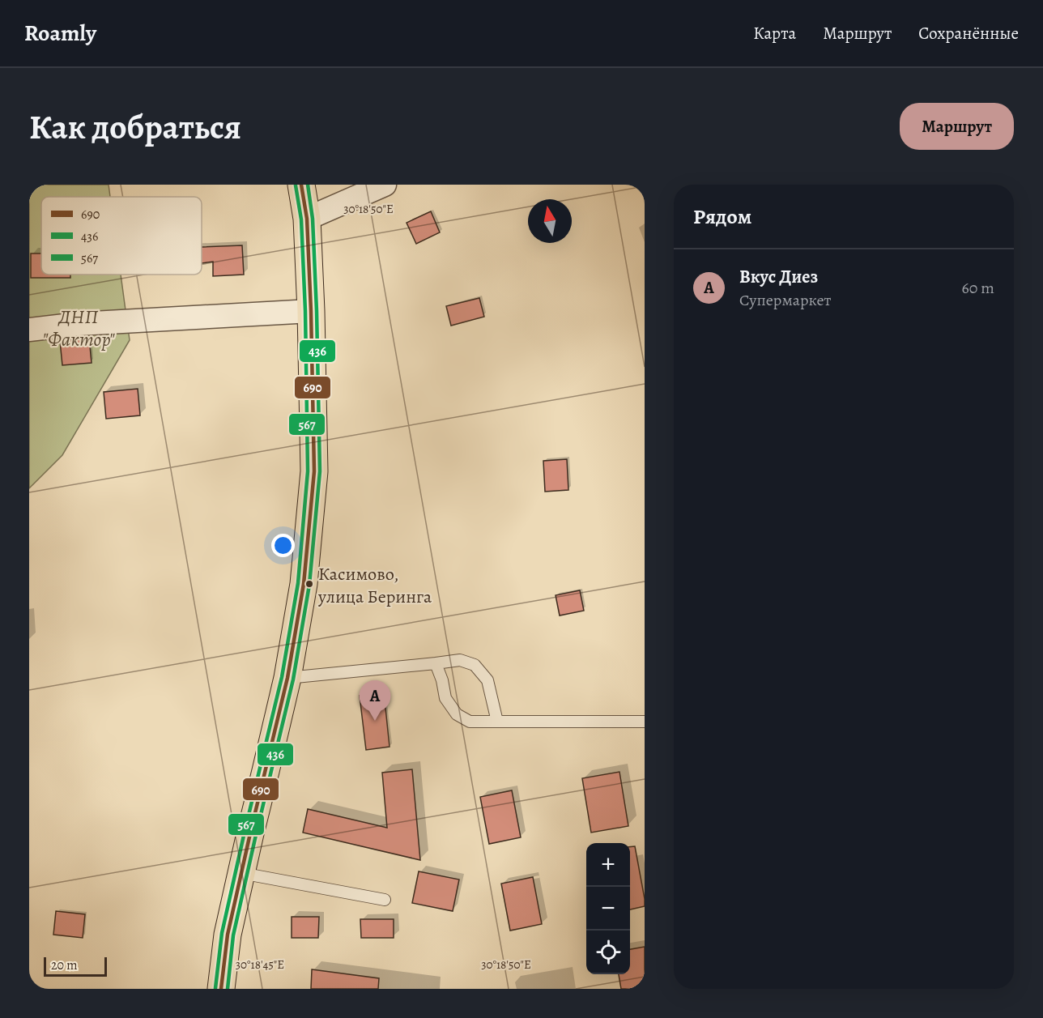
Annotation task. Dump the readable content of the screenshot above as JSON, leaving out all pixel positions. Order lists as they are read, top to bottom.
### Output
{
  "parks": ["ДНП \"Фактор\""],
  "places": ["Касимово, улица Беринга"],
  "lines": ["transit line 690", "transit line 436", "transit line 567"],
  "legend": ["690", "436", "567"],
  "scale_bar": "20 m",
  "north": "top",
  "page": {
    "header": "Roamly",
    "nav": ["Карта", "Маршрут", "Сохранённые"],
    "buttons": "Маршрут",
    "title": "Как добраться",
    "heading": "Рядом",
    "list": [
      {
        "mark": "A",
        "name": "Вкус Диез",
        "note": "Супермаркет",
        "value": "60 m"
      }
    ],
    "pins": "A",
    "map_buttons": ["+", "−"],
    "scale": "20 m"
  },
  "coordinates": ["30°18'50\"E", "30°18'45\"E"]
}
